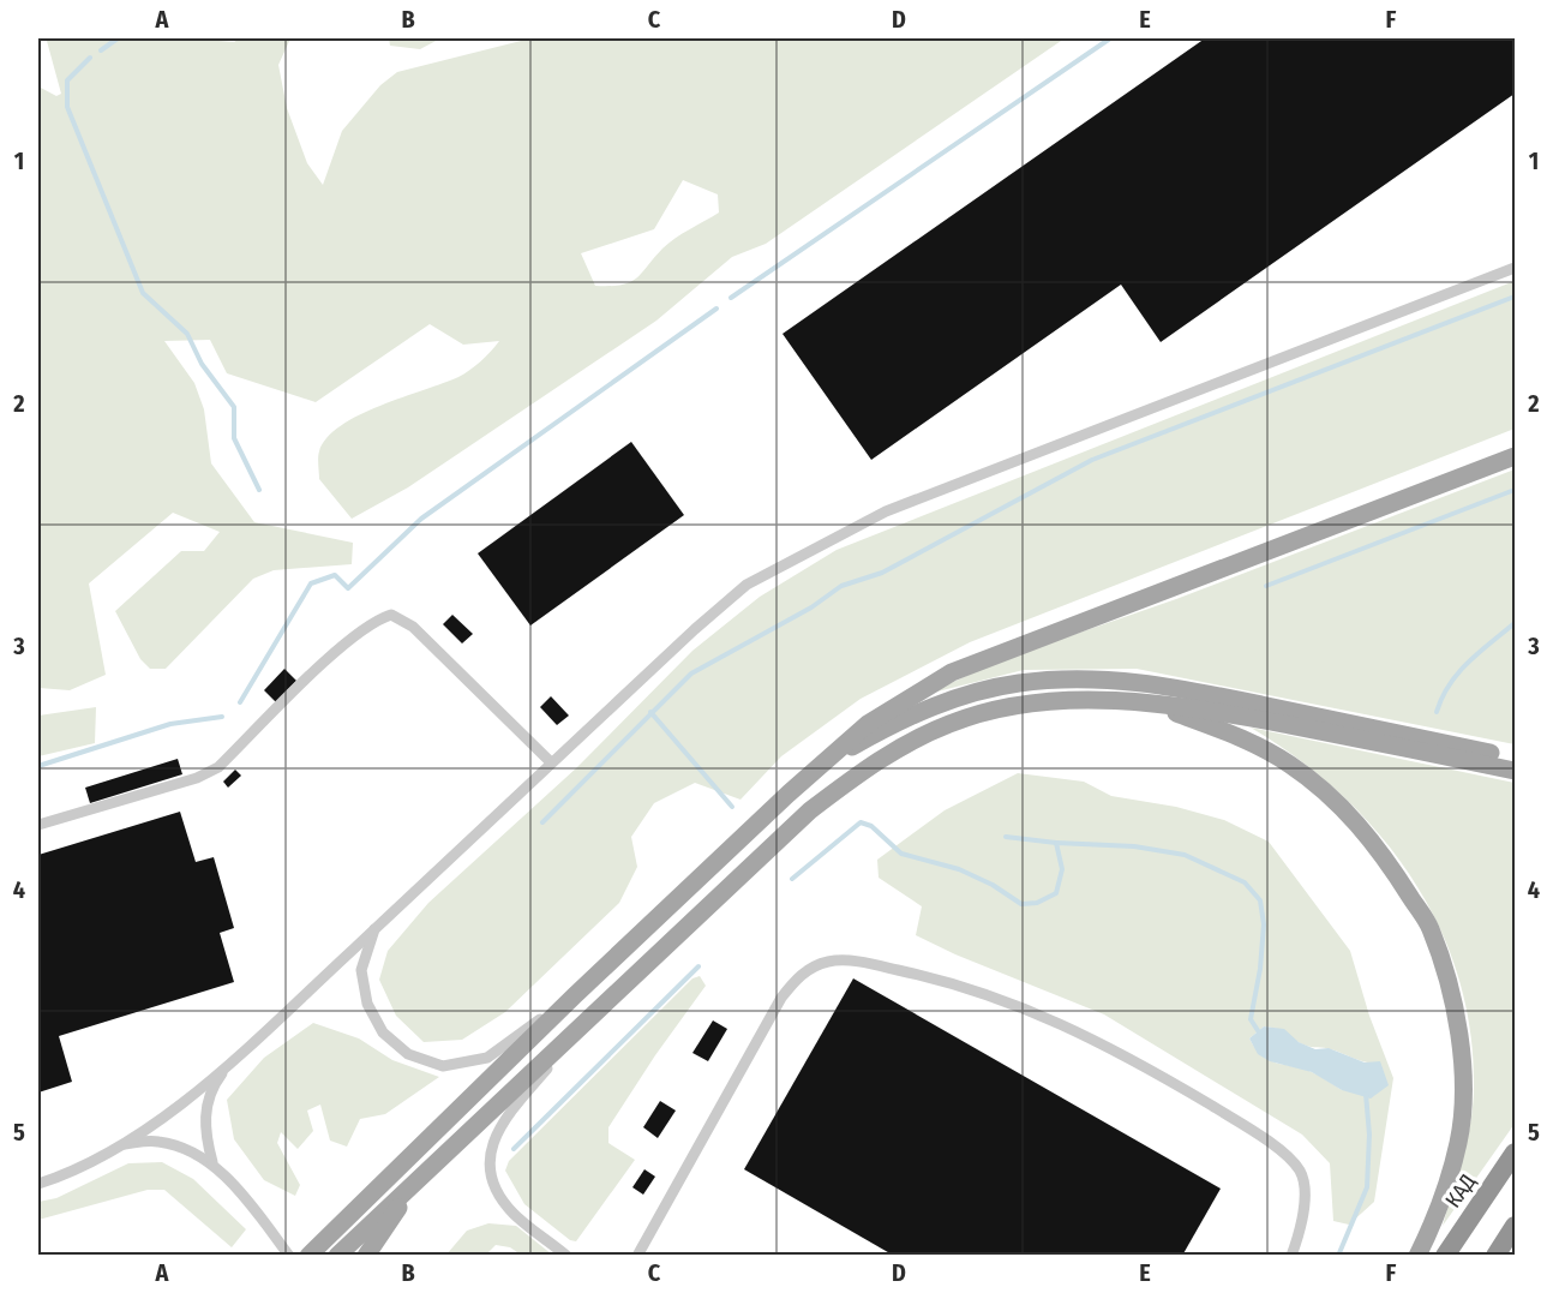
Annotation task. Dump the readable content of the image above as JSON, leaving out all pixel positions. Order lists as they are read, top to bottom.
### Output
{
  "streets": {
    "highway": ["КАД"]
  },
  "grid": {
    "columns": [
      "A",
      "B",
      "C",
      "D",
      "E",
      "F"
    ],
    "rows": [
      "1",
      "2",
      "3",
      "4",
      "5"
    ]
  }
}
